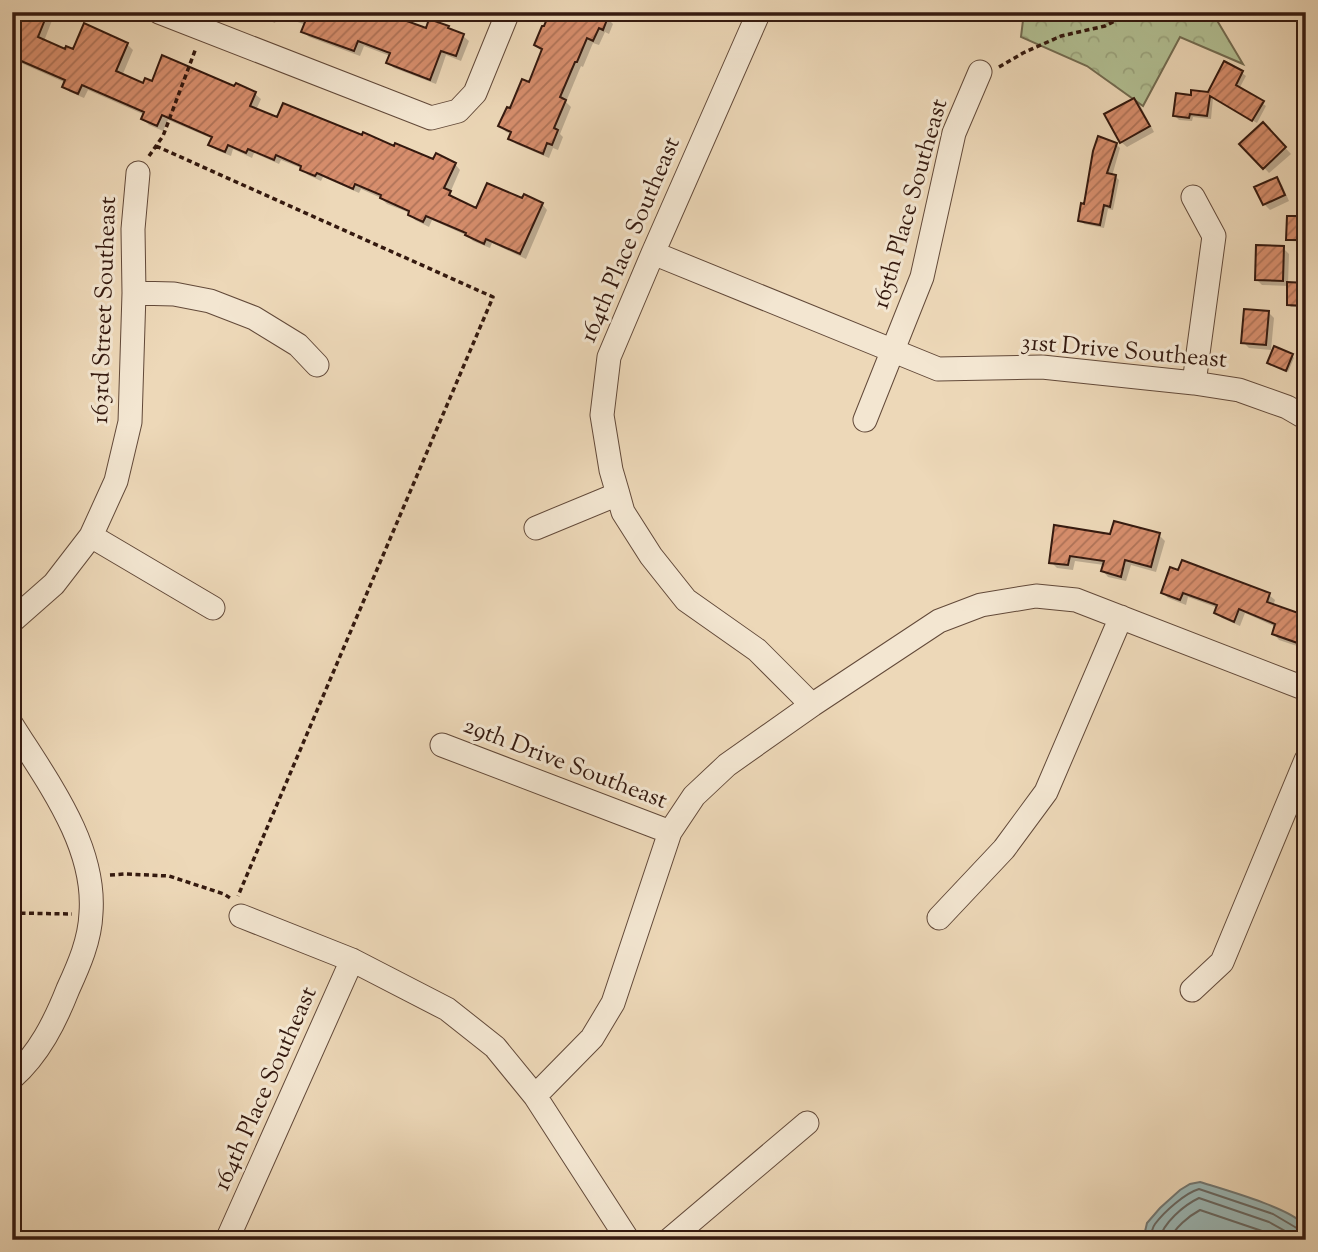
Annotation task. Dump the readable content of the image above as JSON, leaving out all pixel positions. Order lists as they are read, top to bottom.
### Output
{
  "streets": {
    "street": [
      "165th Place Southeast",
      "164th Place Southeast",
      "163rd Street Southeast",
      "31st Drive Southeast",
      "29th Drive Southeast"
    ]
  },
  "crossings": [
    ["165th Place Southeast", "31st Drive Southeast"],
    ["164th Place Southeast", "31st Drive Southeast"]
  ]
}
